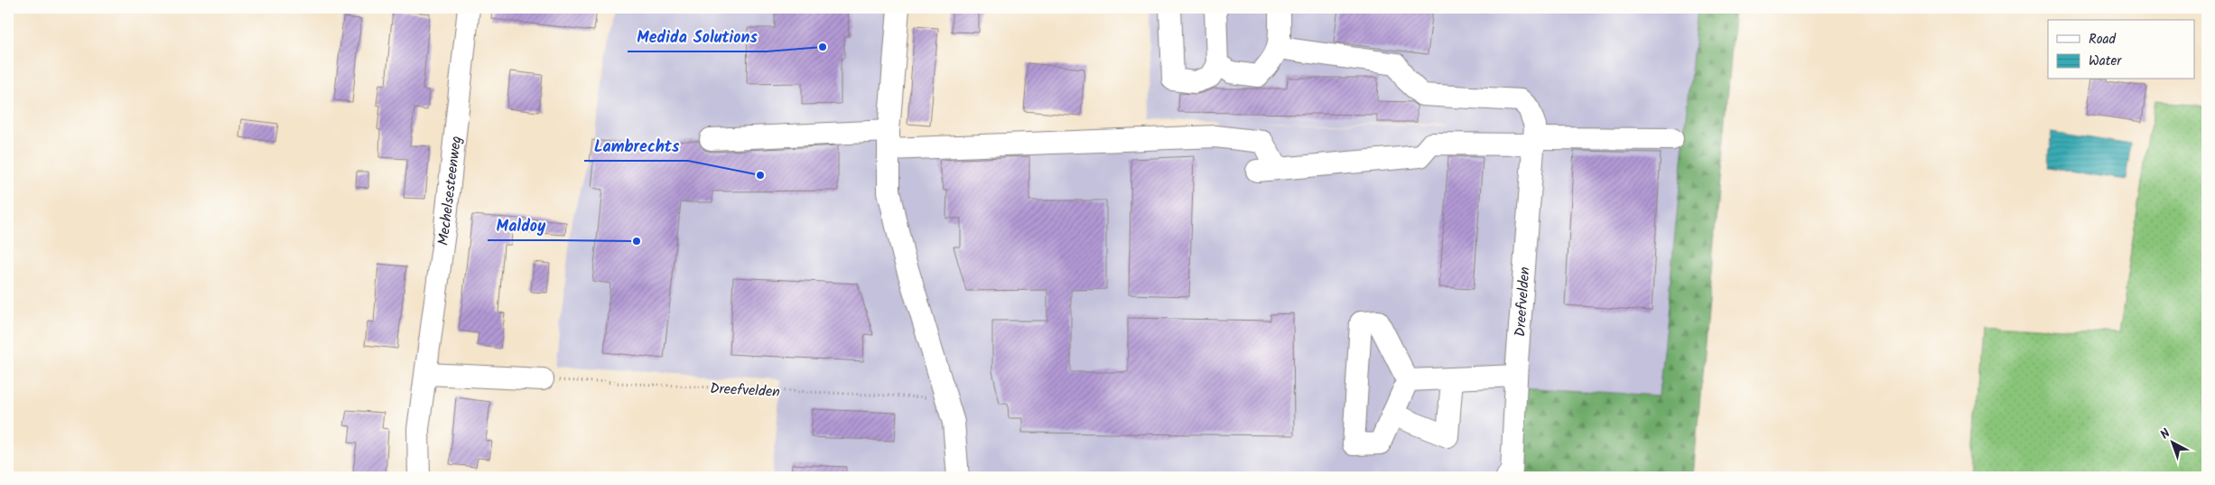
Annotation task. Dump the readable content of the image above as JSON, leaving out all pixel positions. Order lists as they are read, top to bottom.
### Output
{
  "streets": {
    "street": ["Mechelsesteenweg", "Dreefvelden"]
  },
  "places": ["Medida Solutions", "Lambrechts", "Maldoy"],
  "legend": ["Road", "Water"],
  "north": "top left"
}
